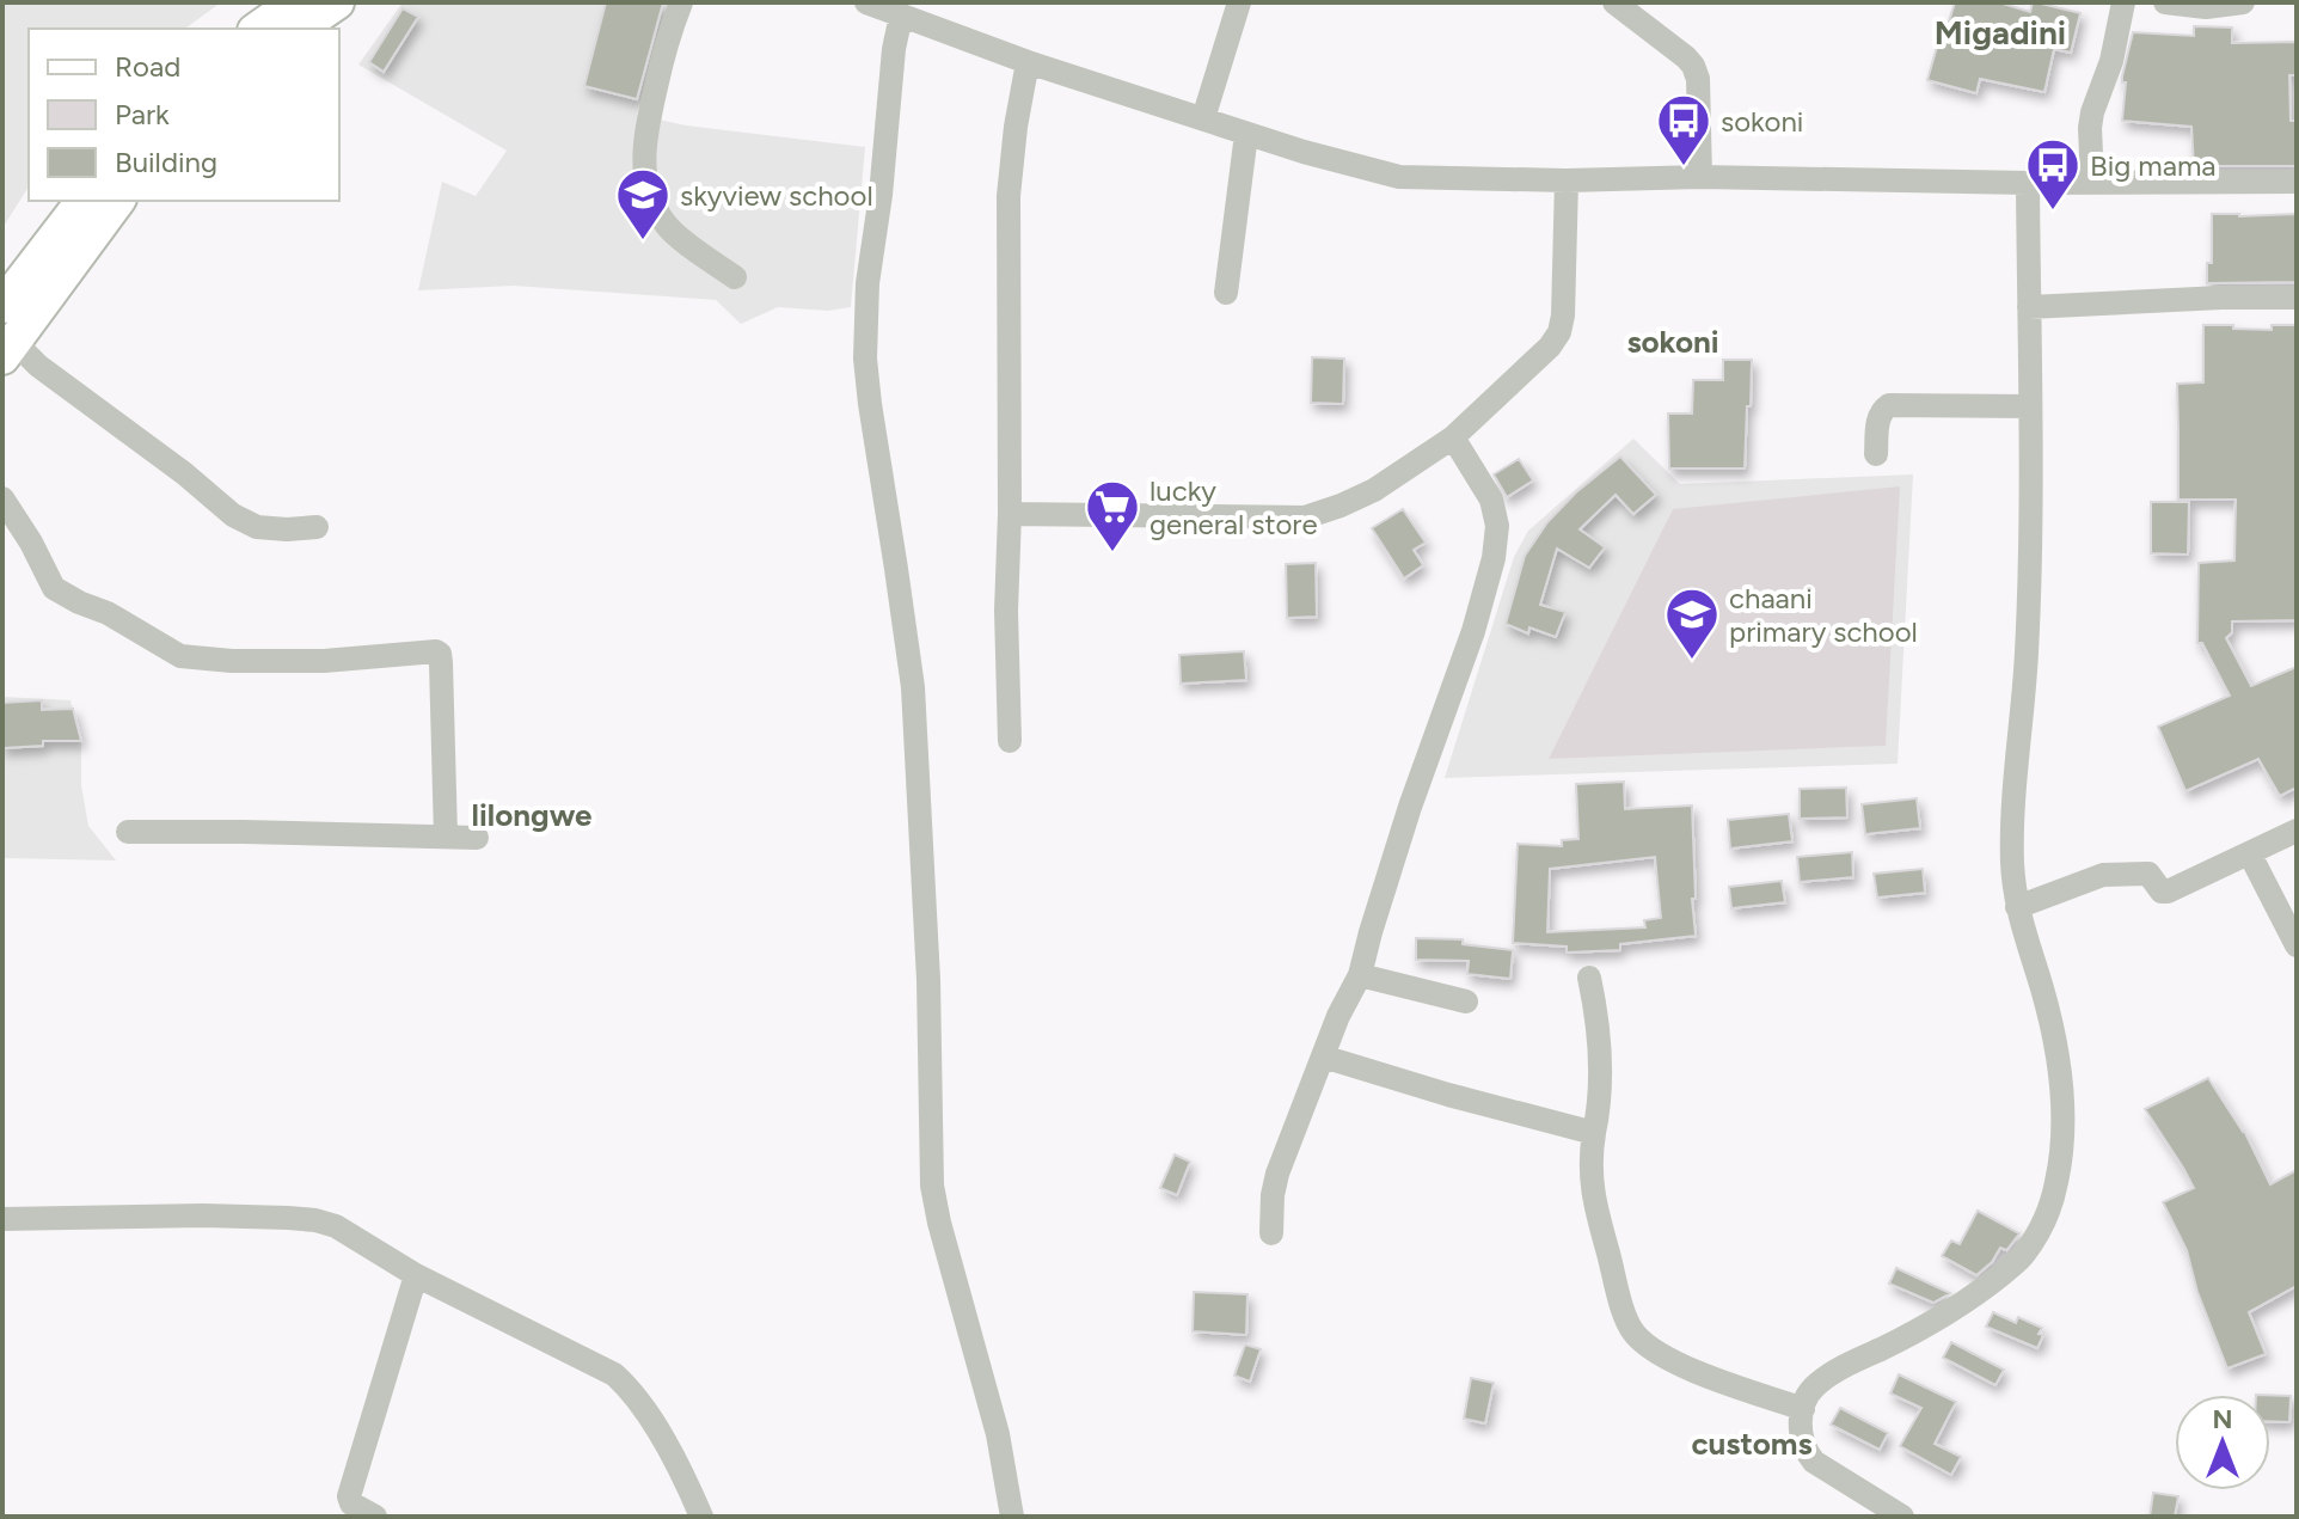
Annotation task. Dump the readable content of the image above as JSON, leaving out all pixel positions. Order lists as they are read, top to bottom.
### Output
{
  "districts": [
    "Migadini",
    "sokoni",
    "lilongwe",
    "customs"
  ],
  "places": {
    "bus stop": ["sokoni", "Big mama"],
    "school or university": ["skyview school", "chaani primary school"],
    "supermarket": ["lucky general store"]
  },
  "legend": ["Road", "Park", "Building"],
  "north": "top"
}
